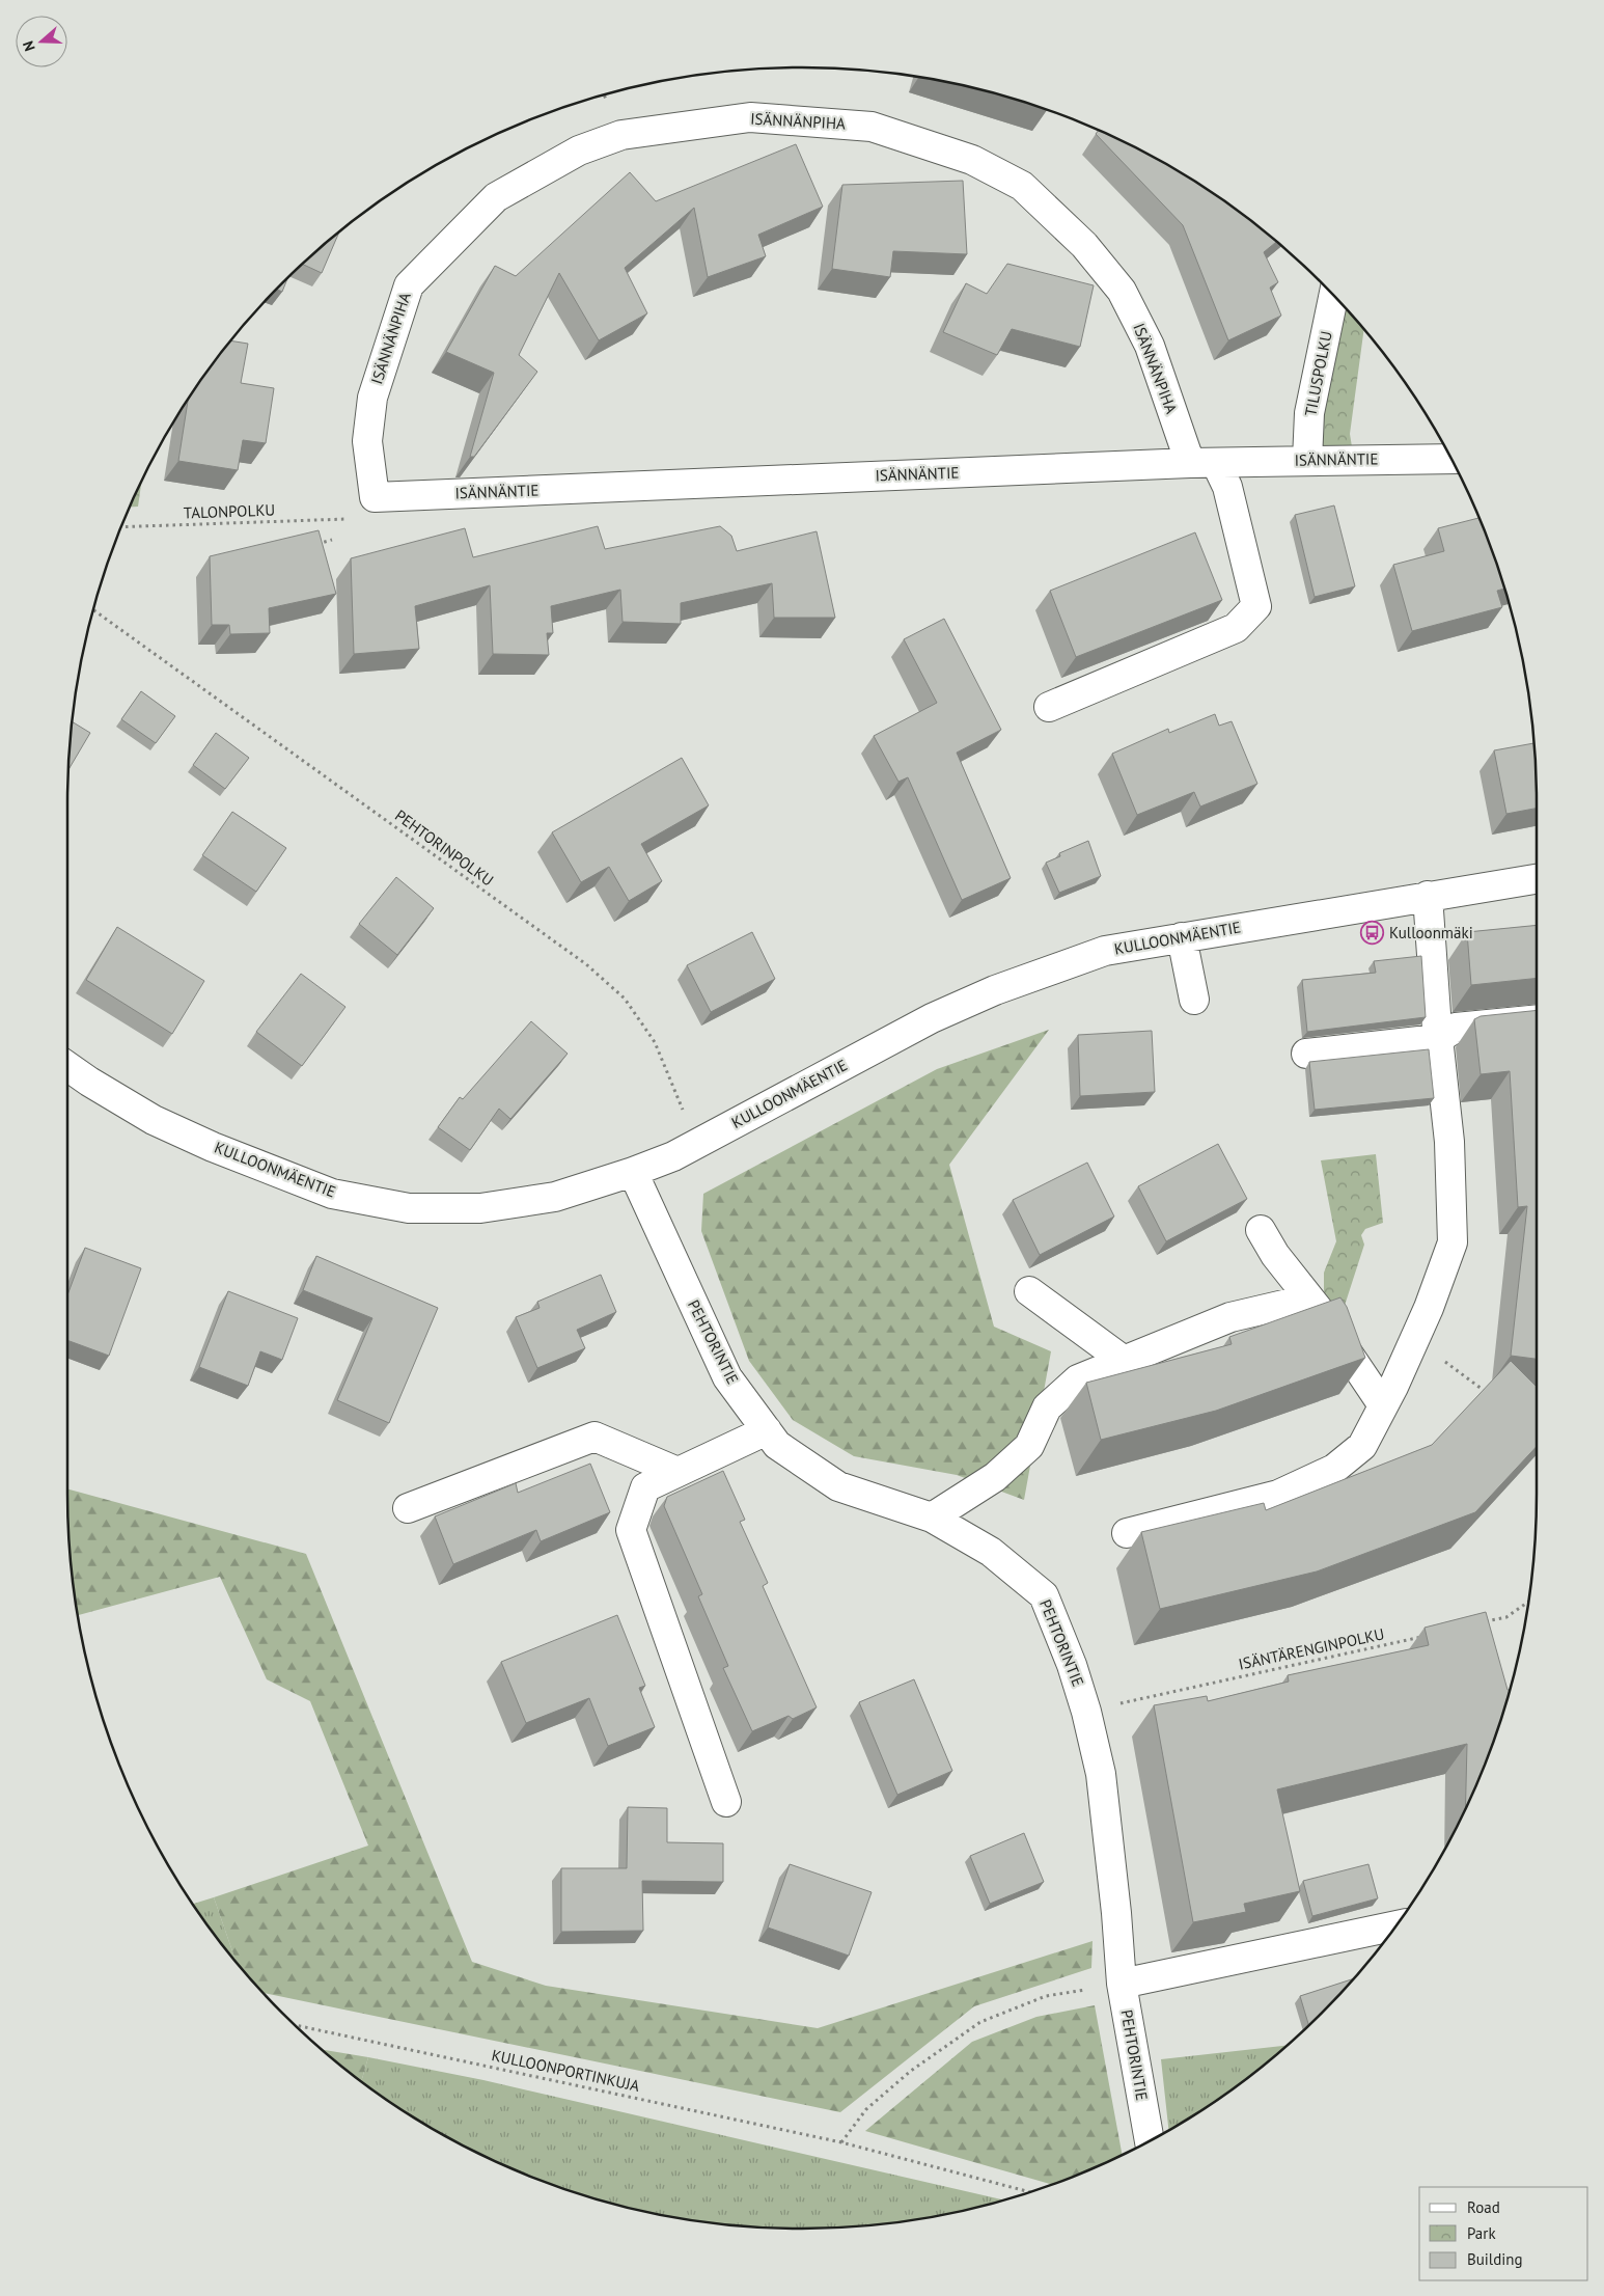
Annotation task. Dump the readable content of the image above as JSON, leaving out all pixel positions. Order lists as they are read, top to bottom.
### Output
{
  "streets": {
    "street": [
      "ISÄNNÄNPIHA",
      "TILUSPOLKU",
      "ISÄNNÄNTIE",
      "KULLOONMÄENTIE",
      "PEHTORINTIE"
    ],
    "path": [
      "TALONPOLKU",
      "PEHTORINPOLKU",
      "ISÄNTÄRENGINPOLKU",
      "KULLOONPORTINKUJA"
    ]
  },
  "crossings": [
    ["ISÄNNÄNPIHA", "ISÄNNÄNTIE"],
    ["TILUSPOLKU", "ISÄNNÄNTIE"],
    ["PEHTORINPOLKU", "KULLOONMÄENTIE"],
    ["KULLOONMÄENTIE", "PEHTORINTIE"],
    ["PEHTORINTIE", "ISÄNTÄRENGINPOLKU"]
  ],
  "places": {
    "bus stop": ["Kulloonmäki"]
  },
  "legend": ["Road", "Park", "Building"],
  "north": "left"
}
